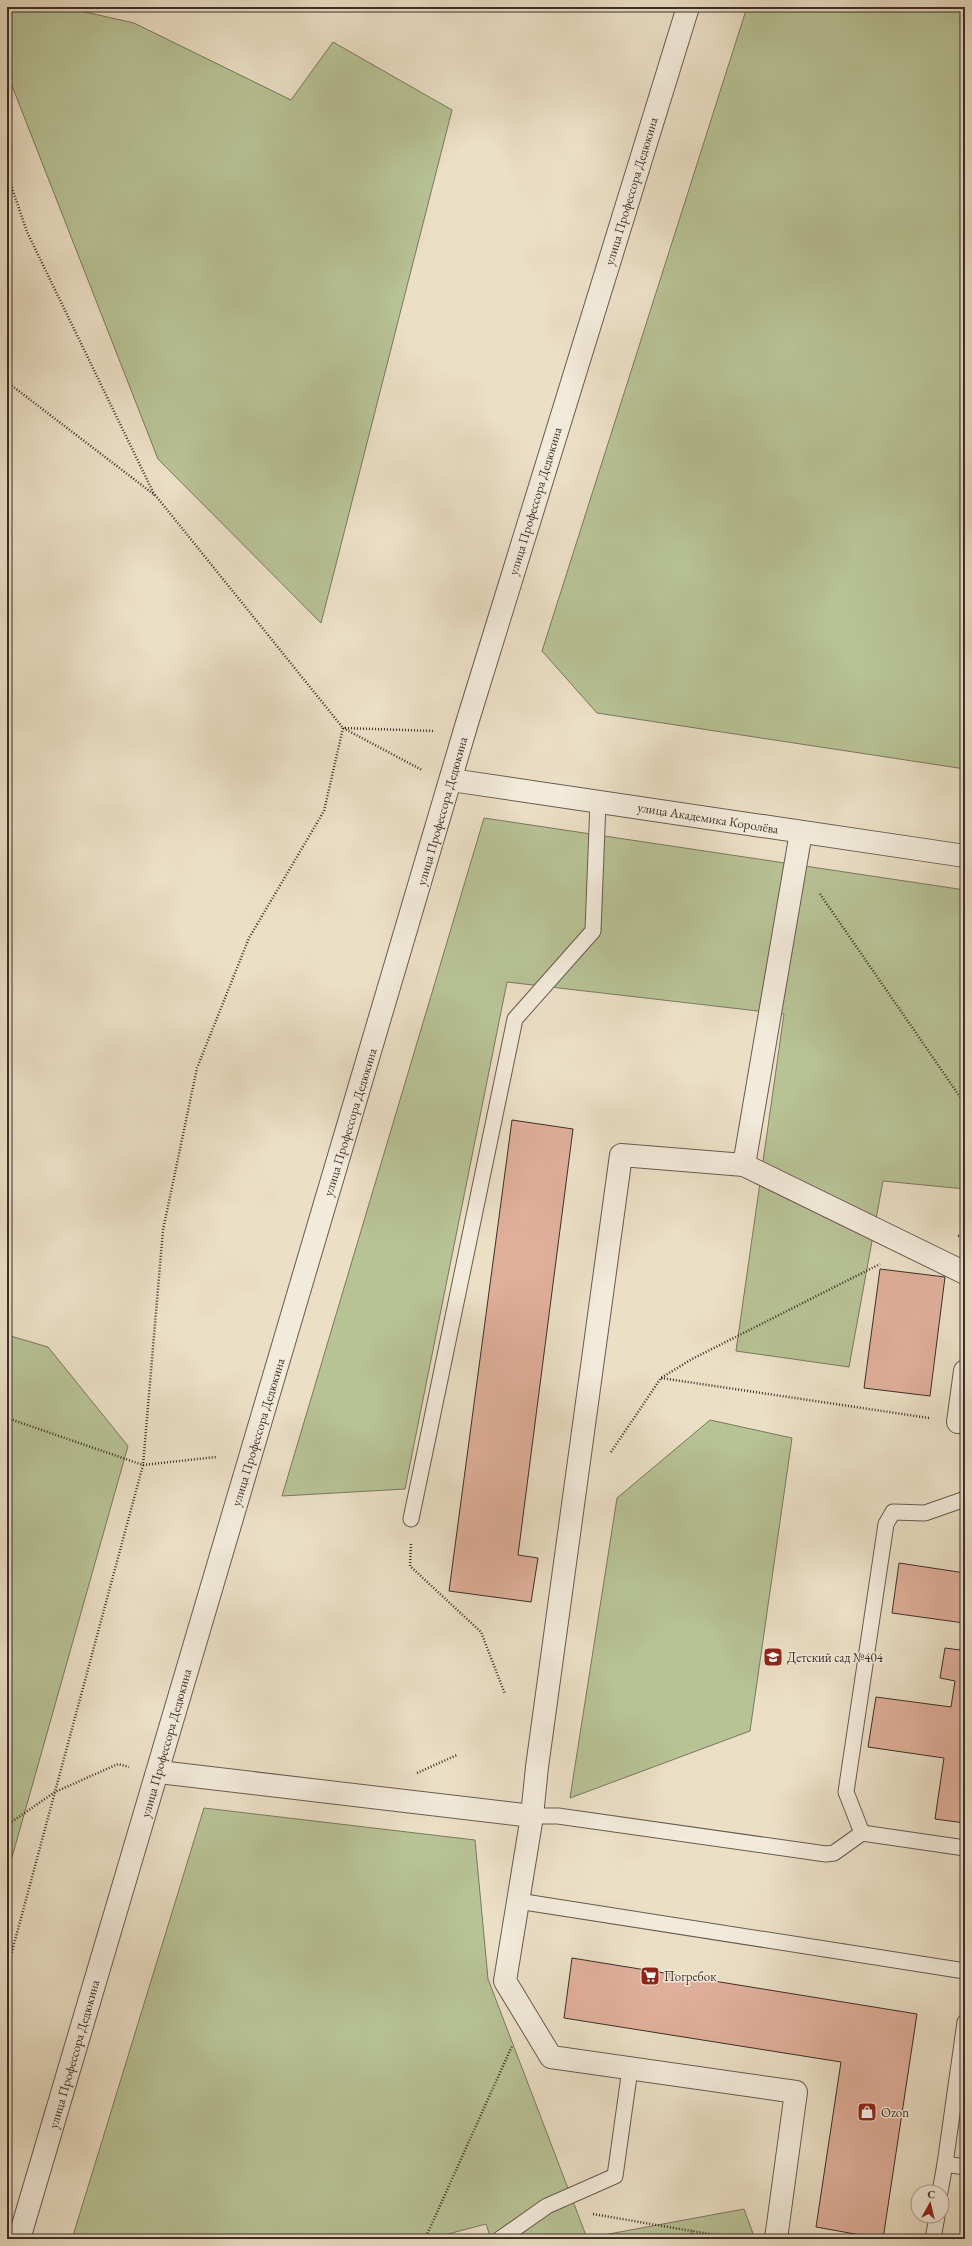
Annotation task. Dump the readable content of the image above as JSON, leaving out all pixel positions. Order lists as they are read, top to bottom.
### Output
{
  "streets": {
    "street": ["улица Профессора Дедюкина", "улица Академика Королёва"]
  },
  "crossings": [
    ["улица Профессора Дедюкина", "улица Академика Королёва"]
  ],
  "places": {
    "school or university": ["Детский сад №404"],
    "supermarket": ["Погребок"],
    "shop": ["Ozon"]
  },
  "north": "top"
}
